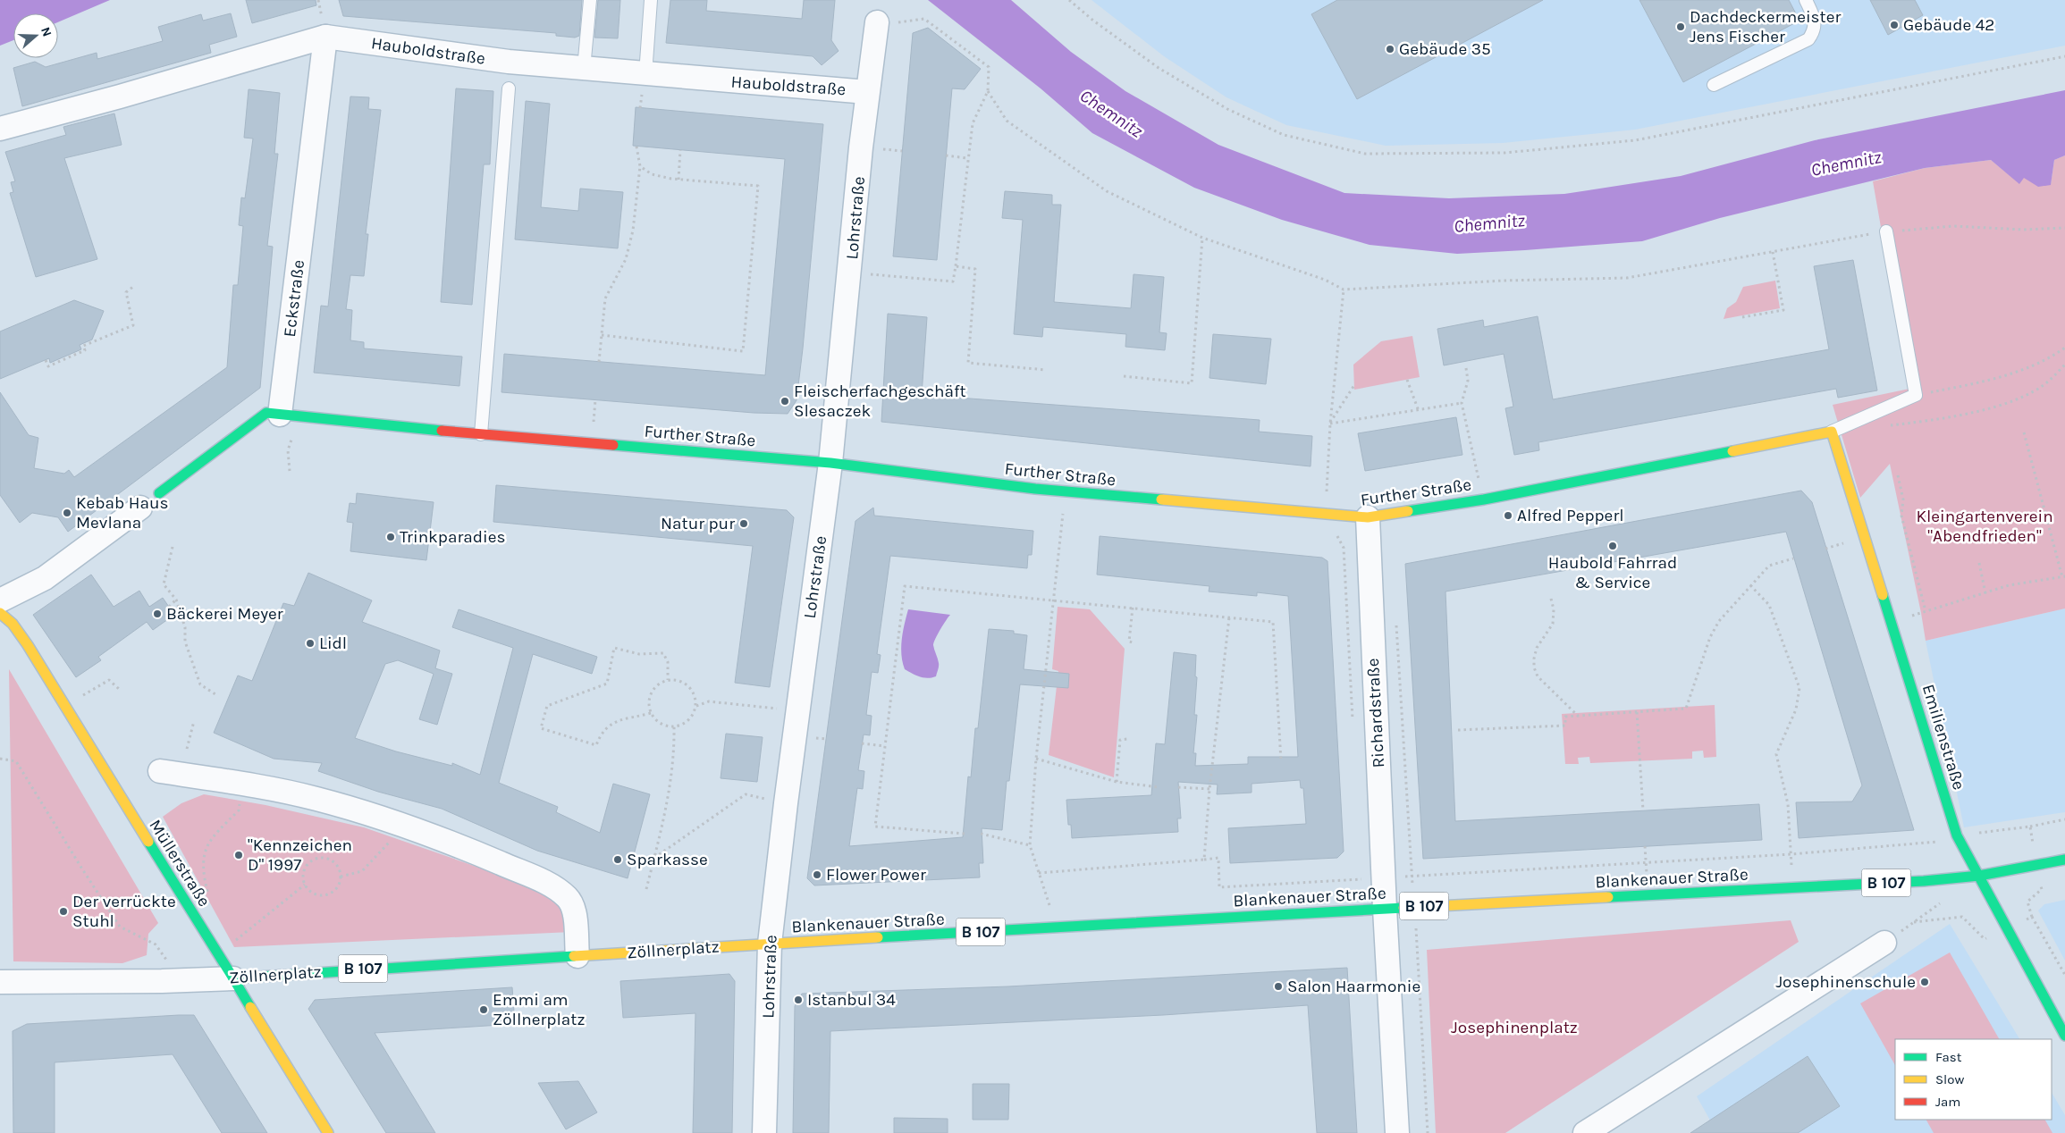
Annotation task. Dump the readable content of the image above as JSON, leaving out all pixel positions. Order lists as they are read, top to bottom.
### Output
{
  "streets": {
    "main road": [
      "Further Straße",
      "Emilienstraße",
      "Müllerstraße",
      "Blankenauer Straße",
      "B 107",
      "Zöllnerplatz"
    ],
    "street": [
      "Hauboldstraße",
      "Lohrstraße",
      "Eckstraße",
      "Richardstraße"
    ]
  },
  "crossings": [
    ["Hauboldstraße", "Lohrstraße"],
    ["Hauboldstraße", "Eckstraße"],
    ["Lohrstraße", "Further Straße"],
    ["Lohrstraße", "Blankenauer Straße"],
    ["Lohrstraße", "Zöllnerplatz"],
    ["Eckstraße", "Further Straße"],
    ["Further Straße", "Richardstraße"],
    ["Further Straße", "Emilienstraße"],
    ["Richardstraße", "Blankenauer Straße"],
    ["Emilienstraße", "Blankenauer Straße"],
    ["Müllerstraße", "Zöllnerplatz"],
    ["Blankenauer Straße", "Zöllnerplatz"]
  ],
  "water": ["Chemnitz"],
  "parks": ["Kleingartenverein \"Abendfrieden\"", "Josephinenplatz"],
  "places": [
    "Gebäude 42",
    "Dachdeckermeister Jens Fischer",
    "Gebäude 35",
    "Fleischerfachgeschäft Slesaczek",
    "Kebab Haus Mevlana",
    "Alfred Pepperl",
    "Natur pur",
    "Trinkparadies",
    "Haubold Fahrrad & Service",
    "Bäckerei Meyer",
    "Lidl",
    "\"Kennzeichen D\" 1997",
    "Sparkasse",
    "Flower Power",
    "Der verrückte Stuhl",
    "Josephinenschule",
    "Salon Haarmonie",
    "Istanbul 34",
    "Emmi am Zöllnerplatz"
  ],
  "legend": ["Fast", "Slow", "Jam"],
  "north": "right"
}
